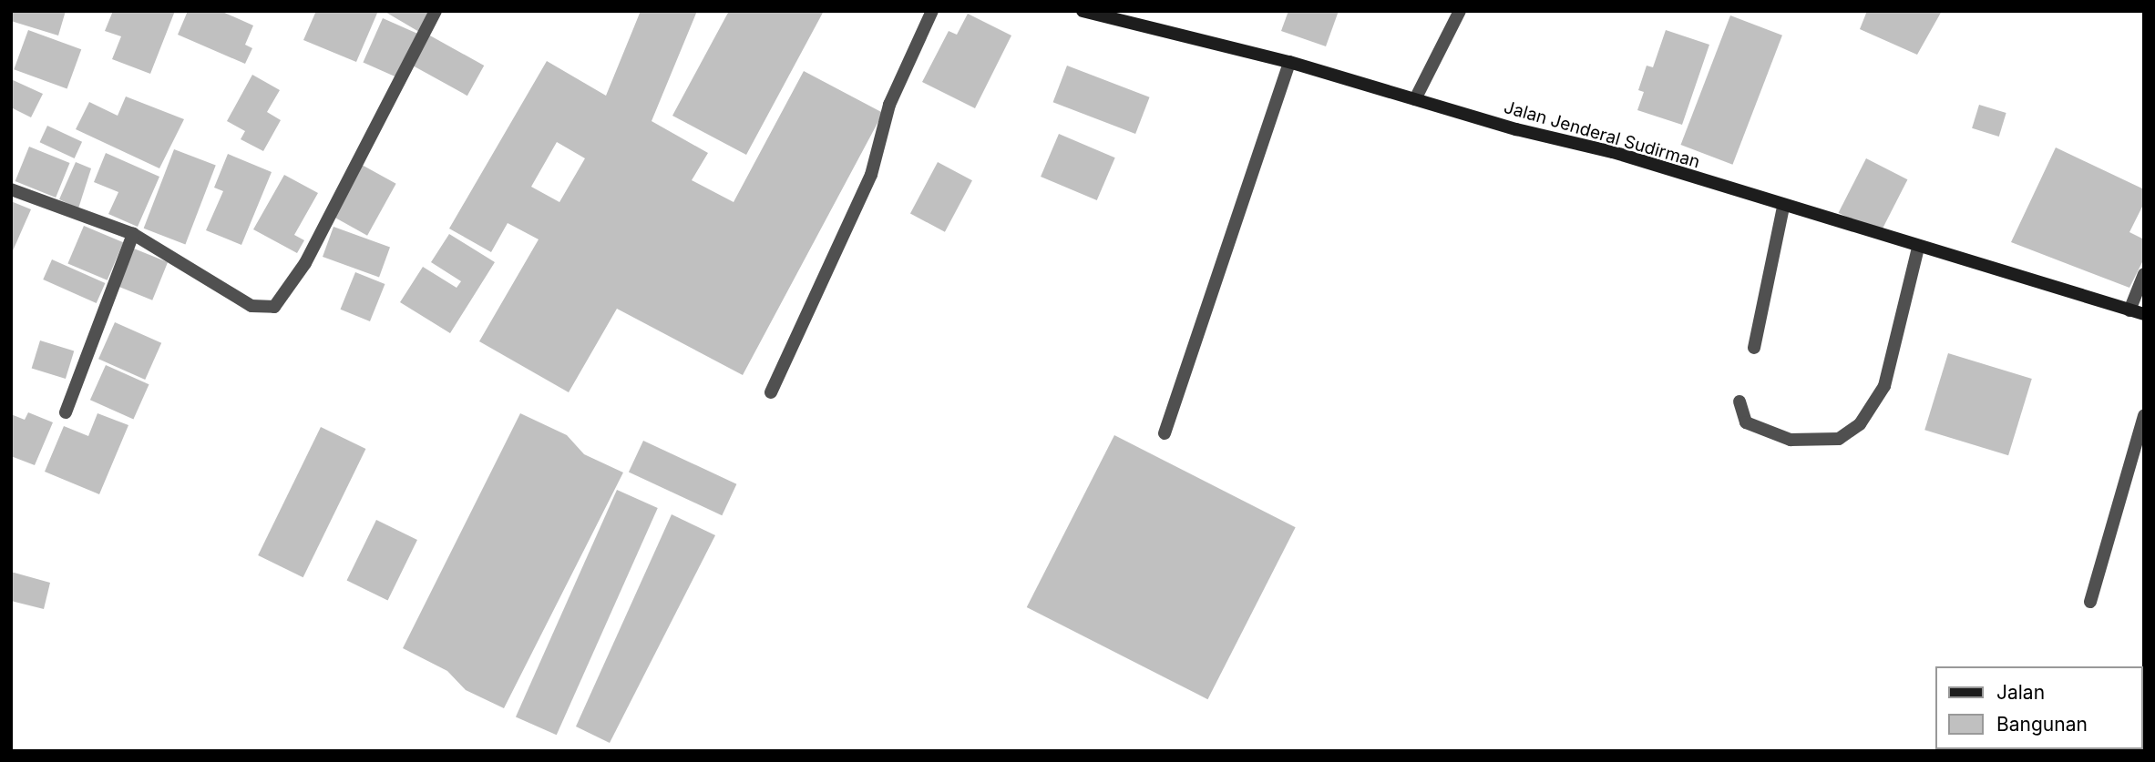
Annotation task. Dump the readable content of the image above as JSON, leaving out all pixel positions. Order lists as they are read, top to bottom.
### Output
{
  "streets": {
    "main road": ["Jalan Jenderal Sudirman"]
  },
  "legend": ["Jalan", "Bangunan"]
}
